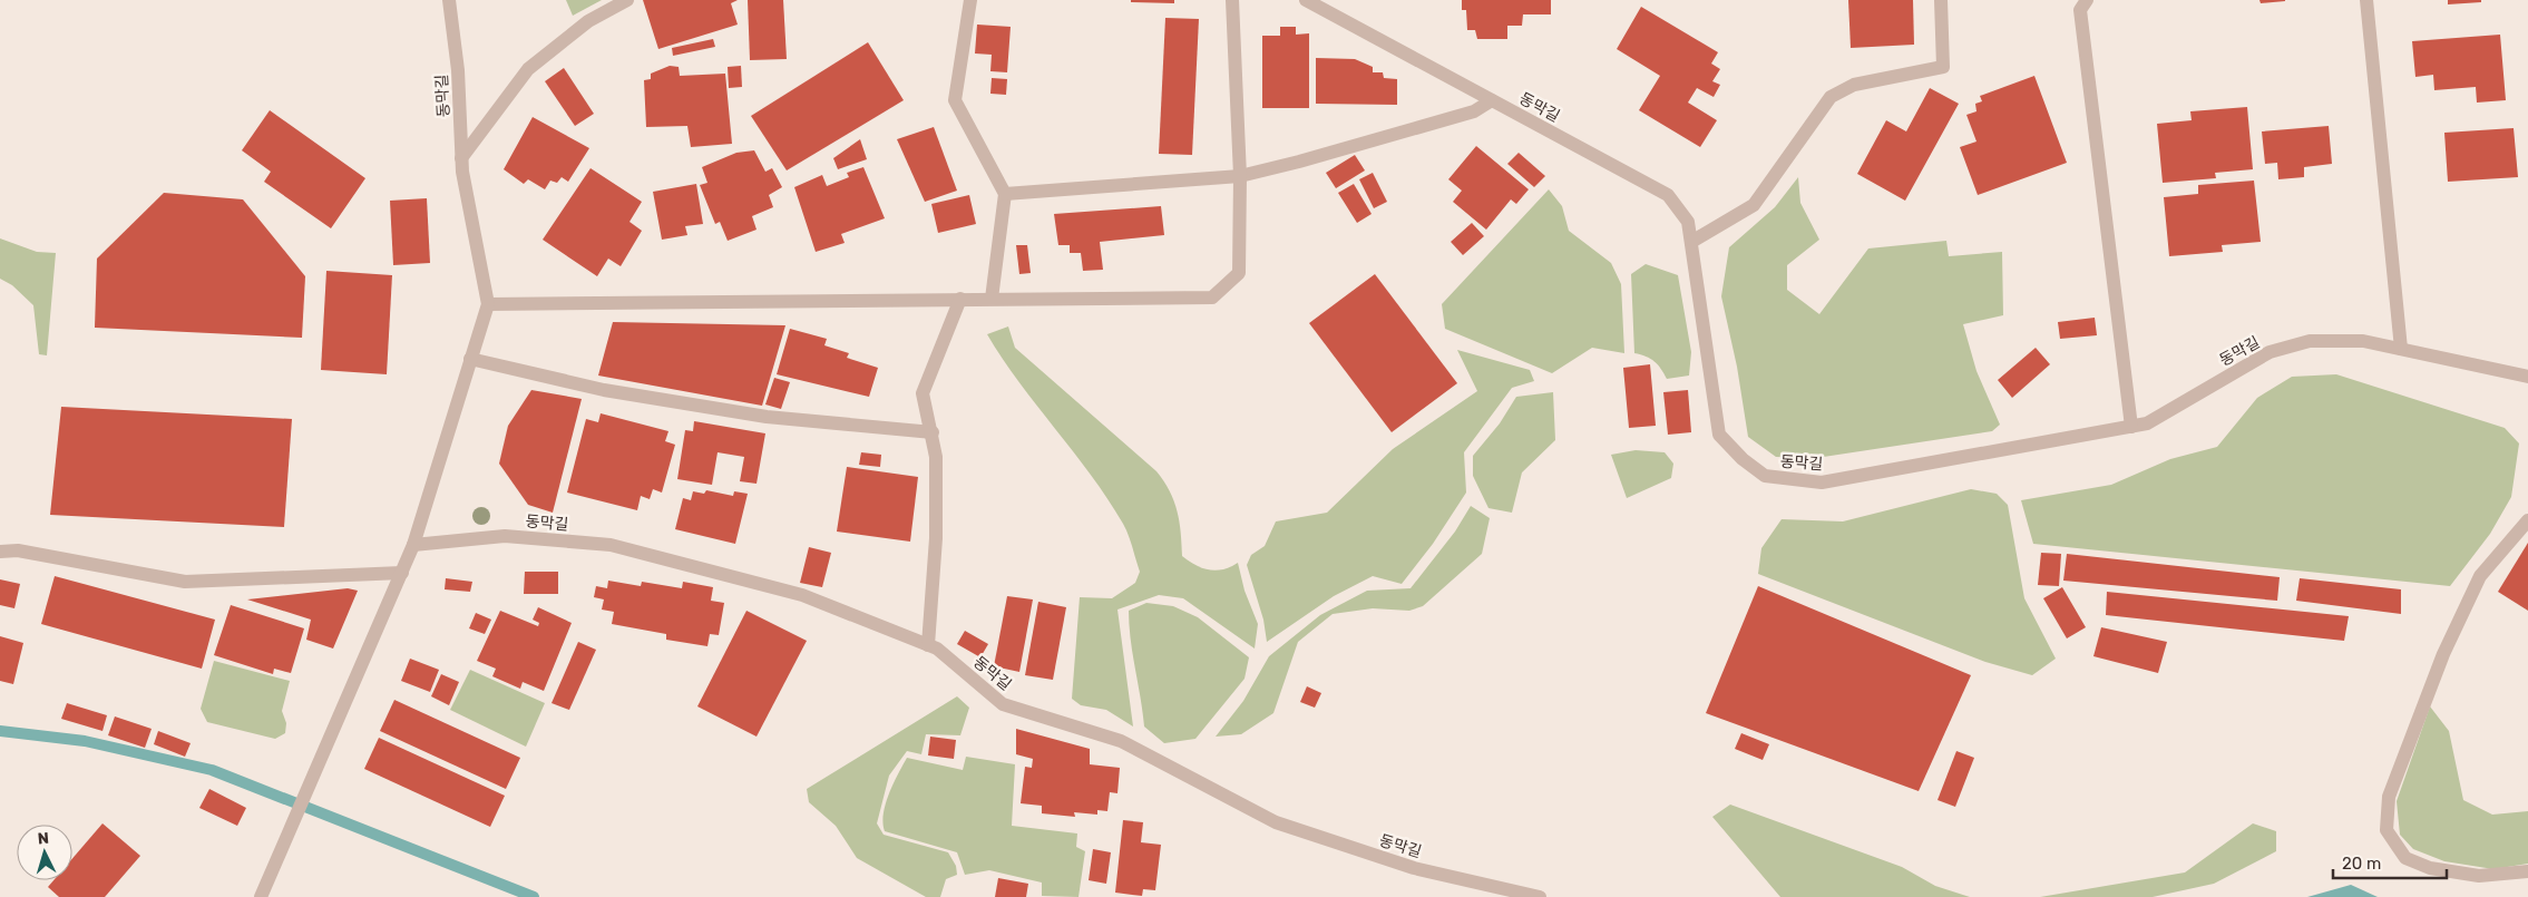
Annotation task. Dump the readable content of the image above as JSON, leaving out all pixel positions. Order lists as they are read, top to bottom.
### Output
{
  "streets": {
    "street": ["동막길"]
  },
  "scale_bar": "20 m",
  "north": "top"
}
